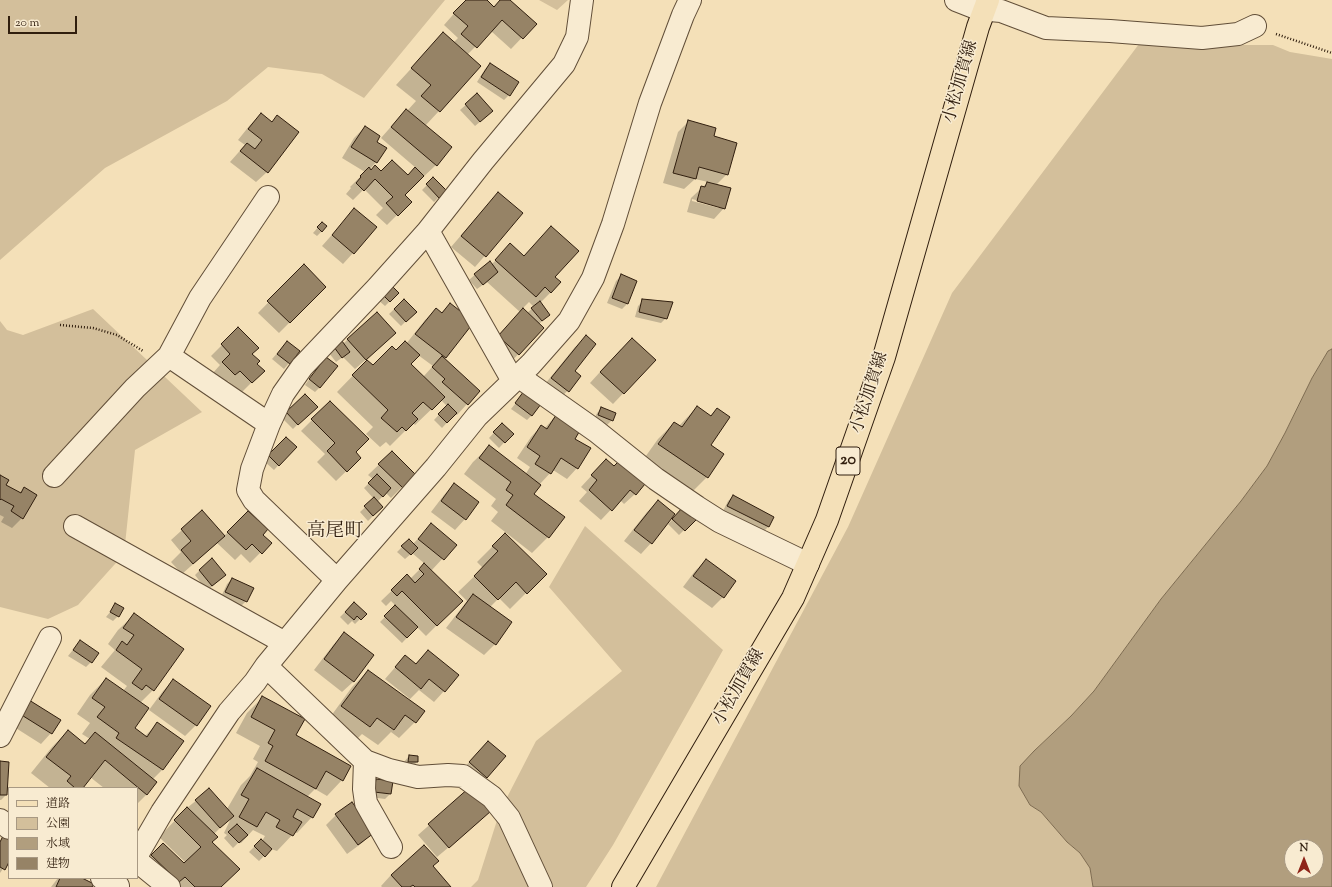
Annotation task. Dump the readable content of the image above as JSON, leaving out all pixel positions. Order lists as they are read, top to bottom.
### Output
{
  "streets": {
    "main road": ["小松加賀線", "20"]
  },
  "districts": ["高尾町"],
  "legend": [
    "道路",
    "公園",
    "水域",
    "建物"
  ],
  "scale_bar": "20 m",
  "north": "top"
}
